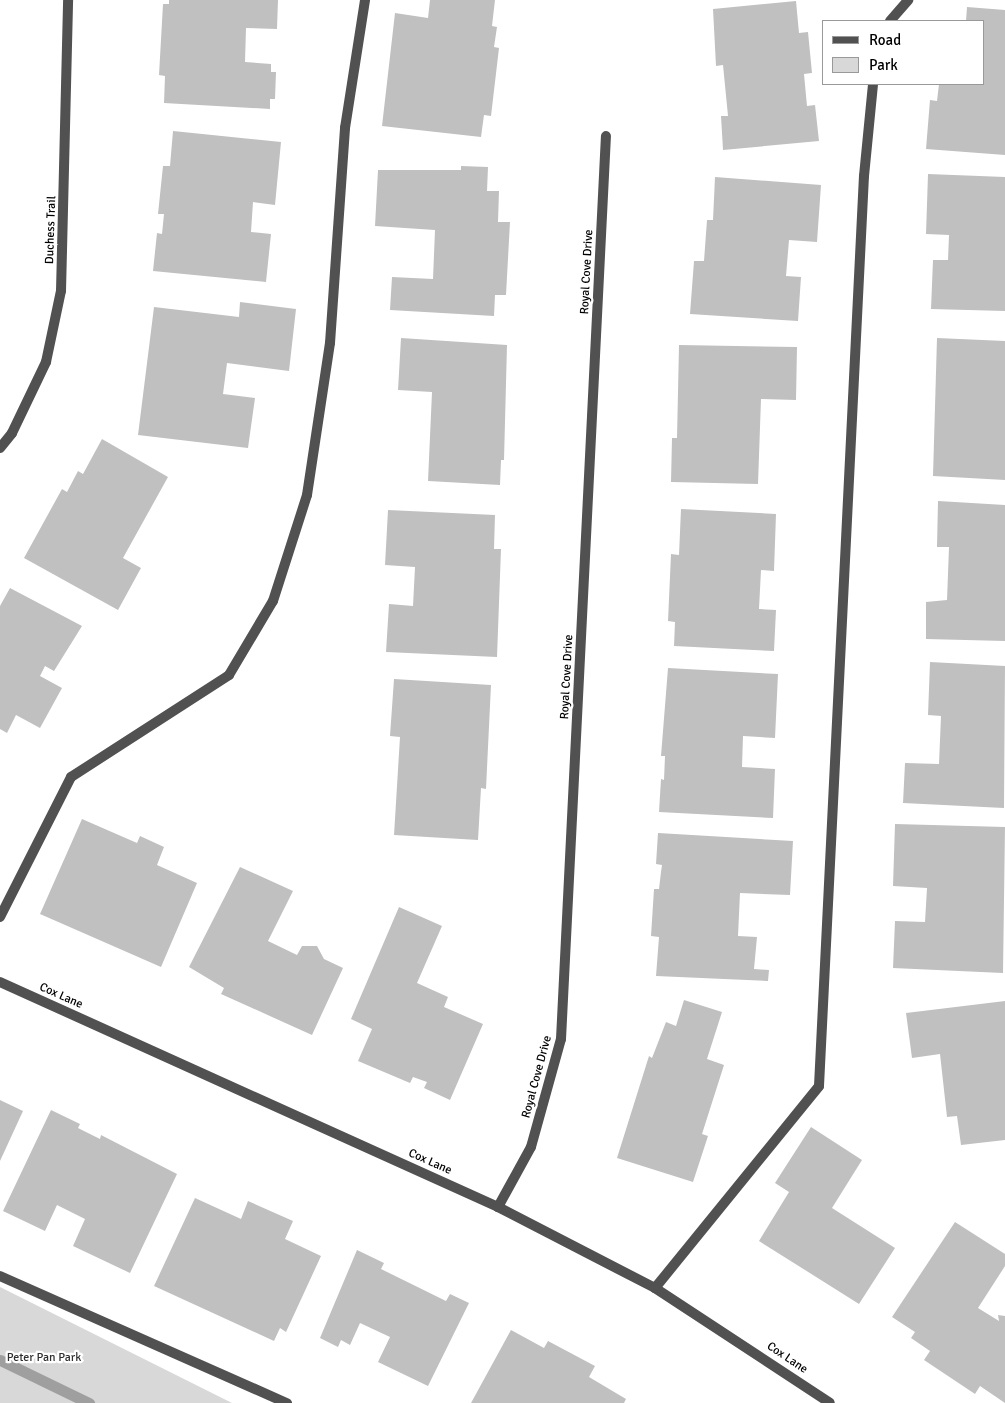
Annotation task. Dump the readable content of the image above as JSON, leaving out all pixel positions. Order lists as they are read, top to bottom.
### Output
{
  "streets": {
    "street": ["Duchess Trail", "Royal Cove Drive", "Cox Lane"]
  },
  "crossings": [
    ["Royal Cove Drive", "Cox Lane"]
  ],
  "parks": ["Peter Pan Park"],
  "legend": ["Road", "Park"]
}
